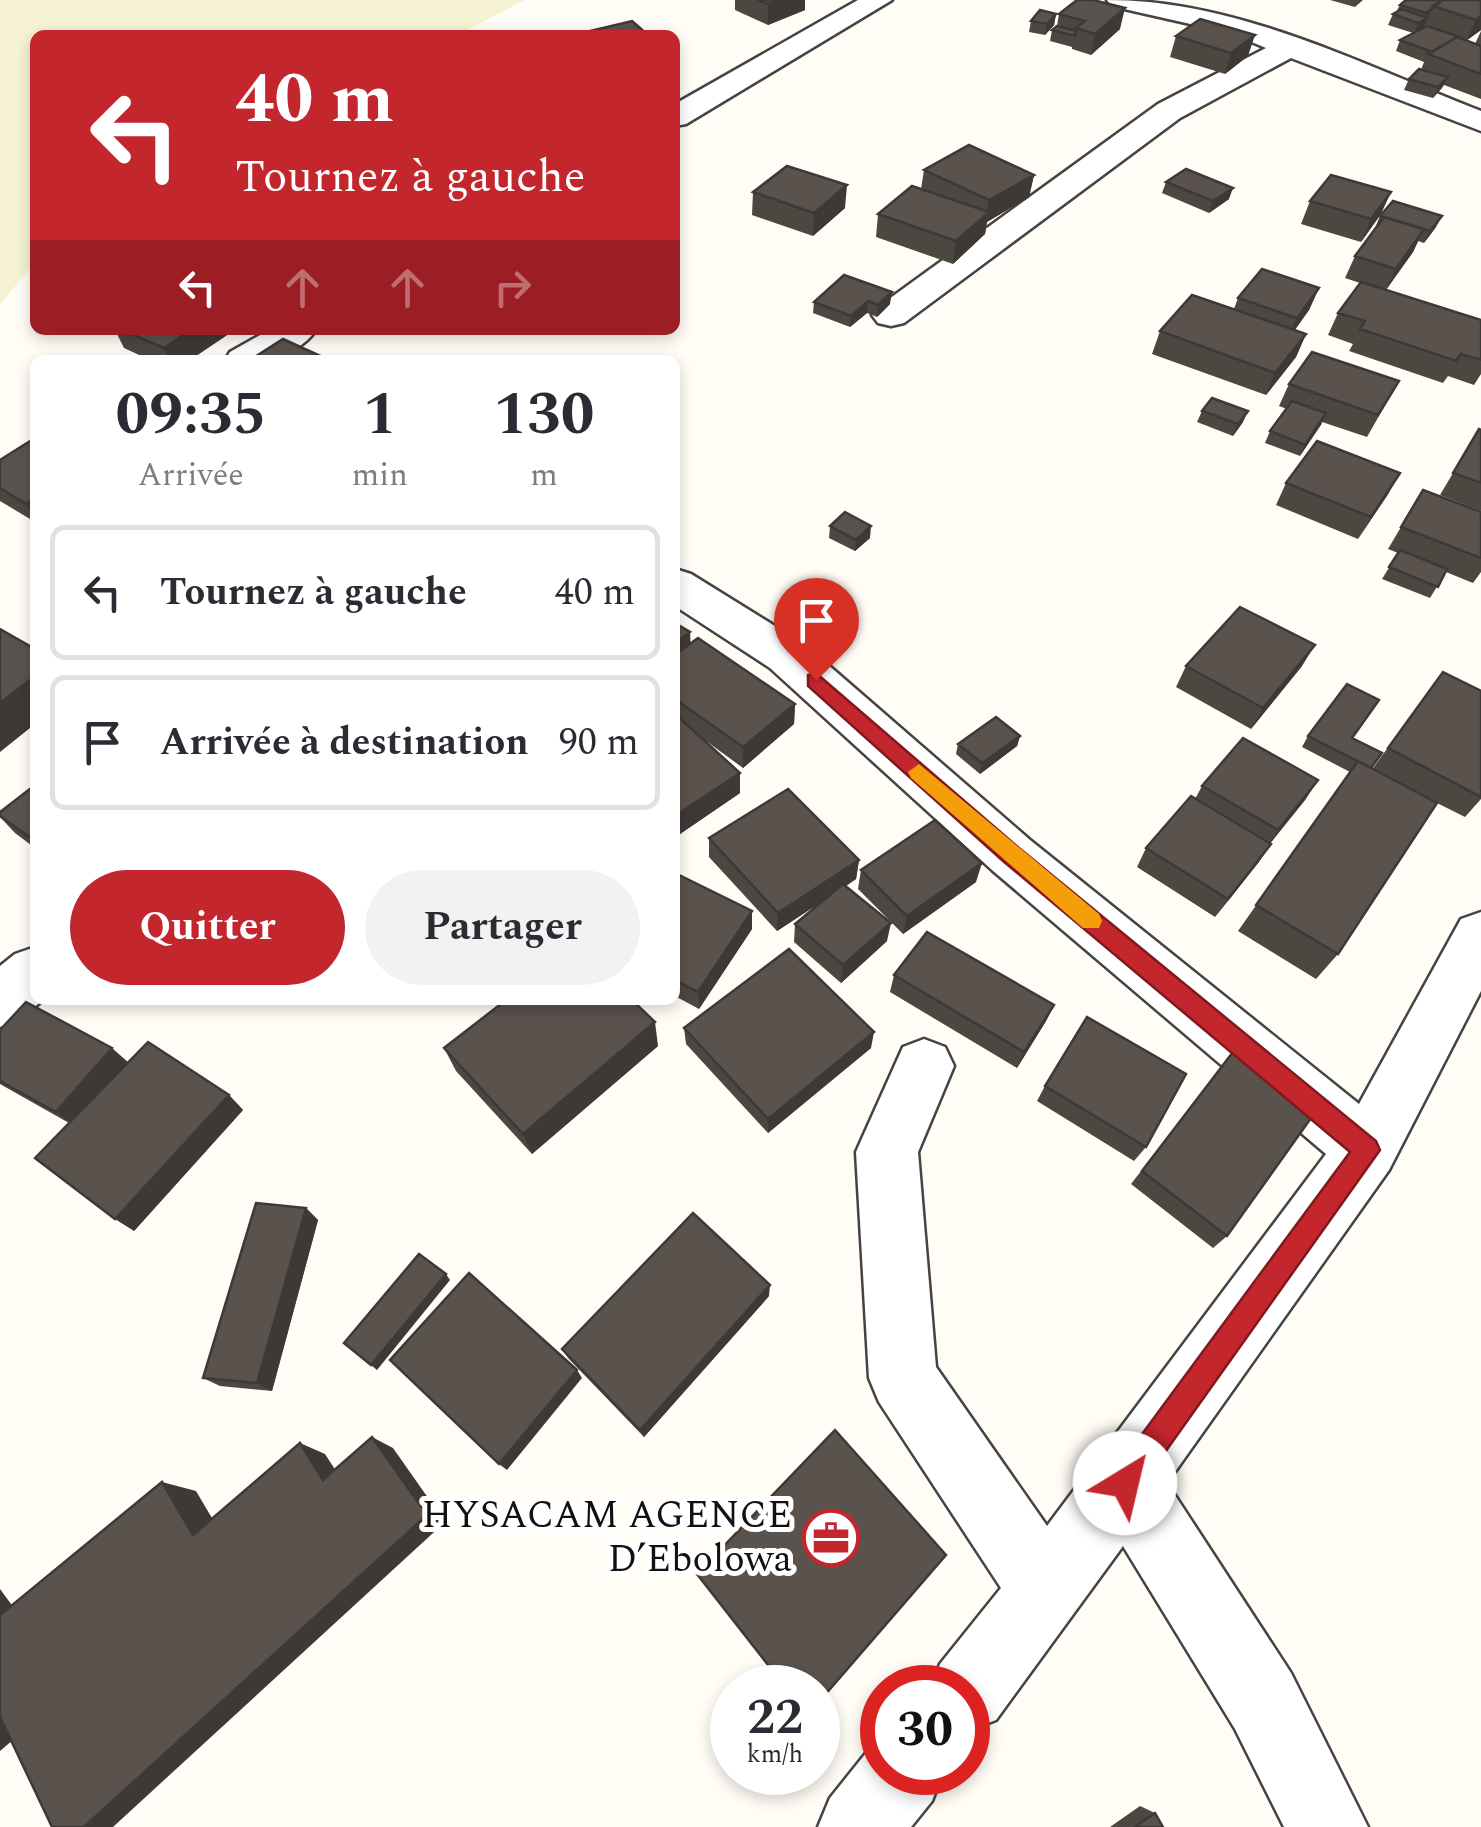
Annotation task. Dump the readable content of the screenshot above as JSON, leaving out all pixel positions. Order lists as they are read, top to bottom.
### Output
{
  "places": {
    "office": ["HYSACAM AGENCE D’Ebolowa"]
  },
  "page": {
    "turn": ["40 m", "Tournez à gauche"],
    "eta": [
      "09:35",
      "Arrivée",
      "1",
      "min",
      "130",
      "m"
    ],
    "list": [
      {
        "name": "Tournez à gauche",
        "value": "40 m"
      },
      {
        "name": "Arrivée à destination",
        "value": "90 m"
      }
    ],
    "buttons": ["Quitter", "Partager"],
    "speed": "22 km/h",
    "limit": "30"
  }
}
